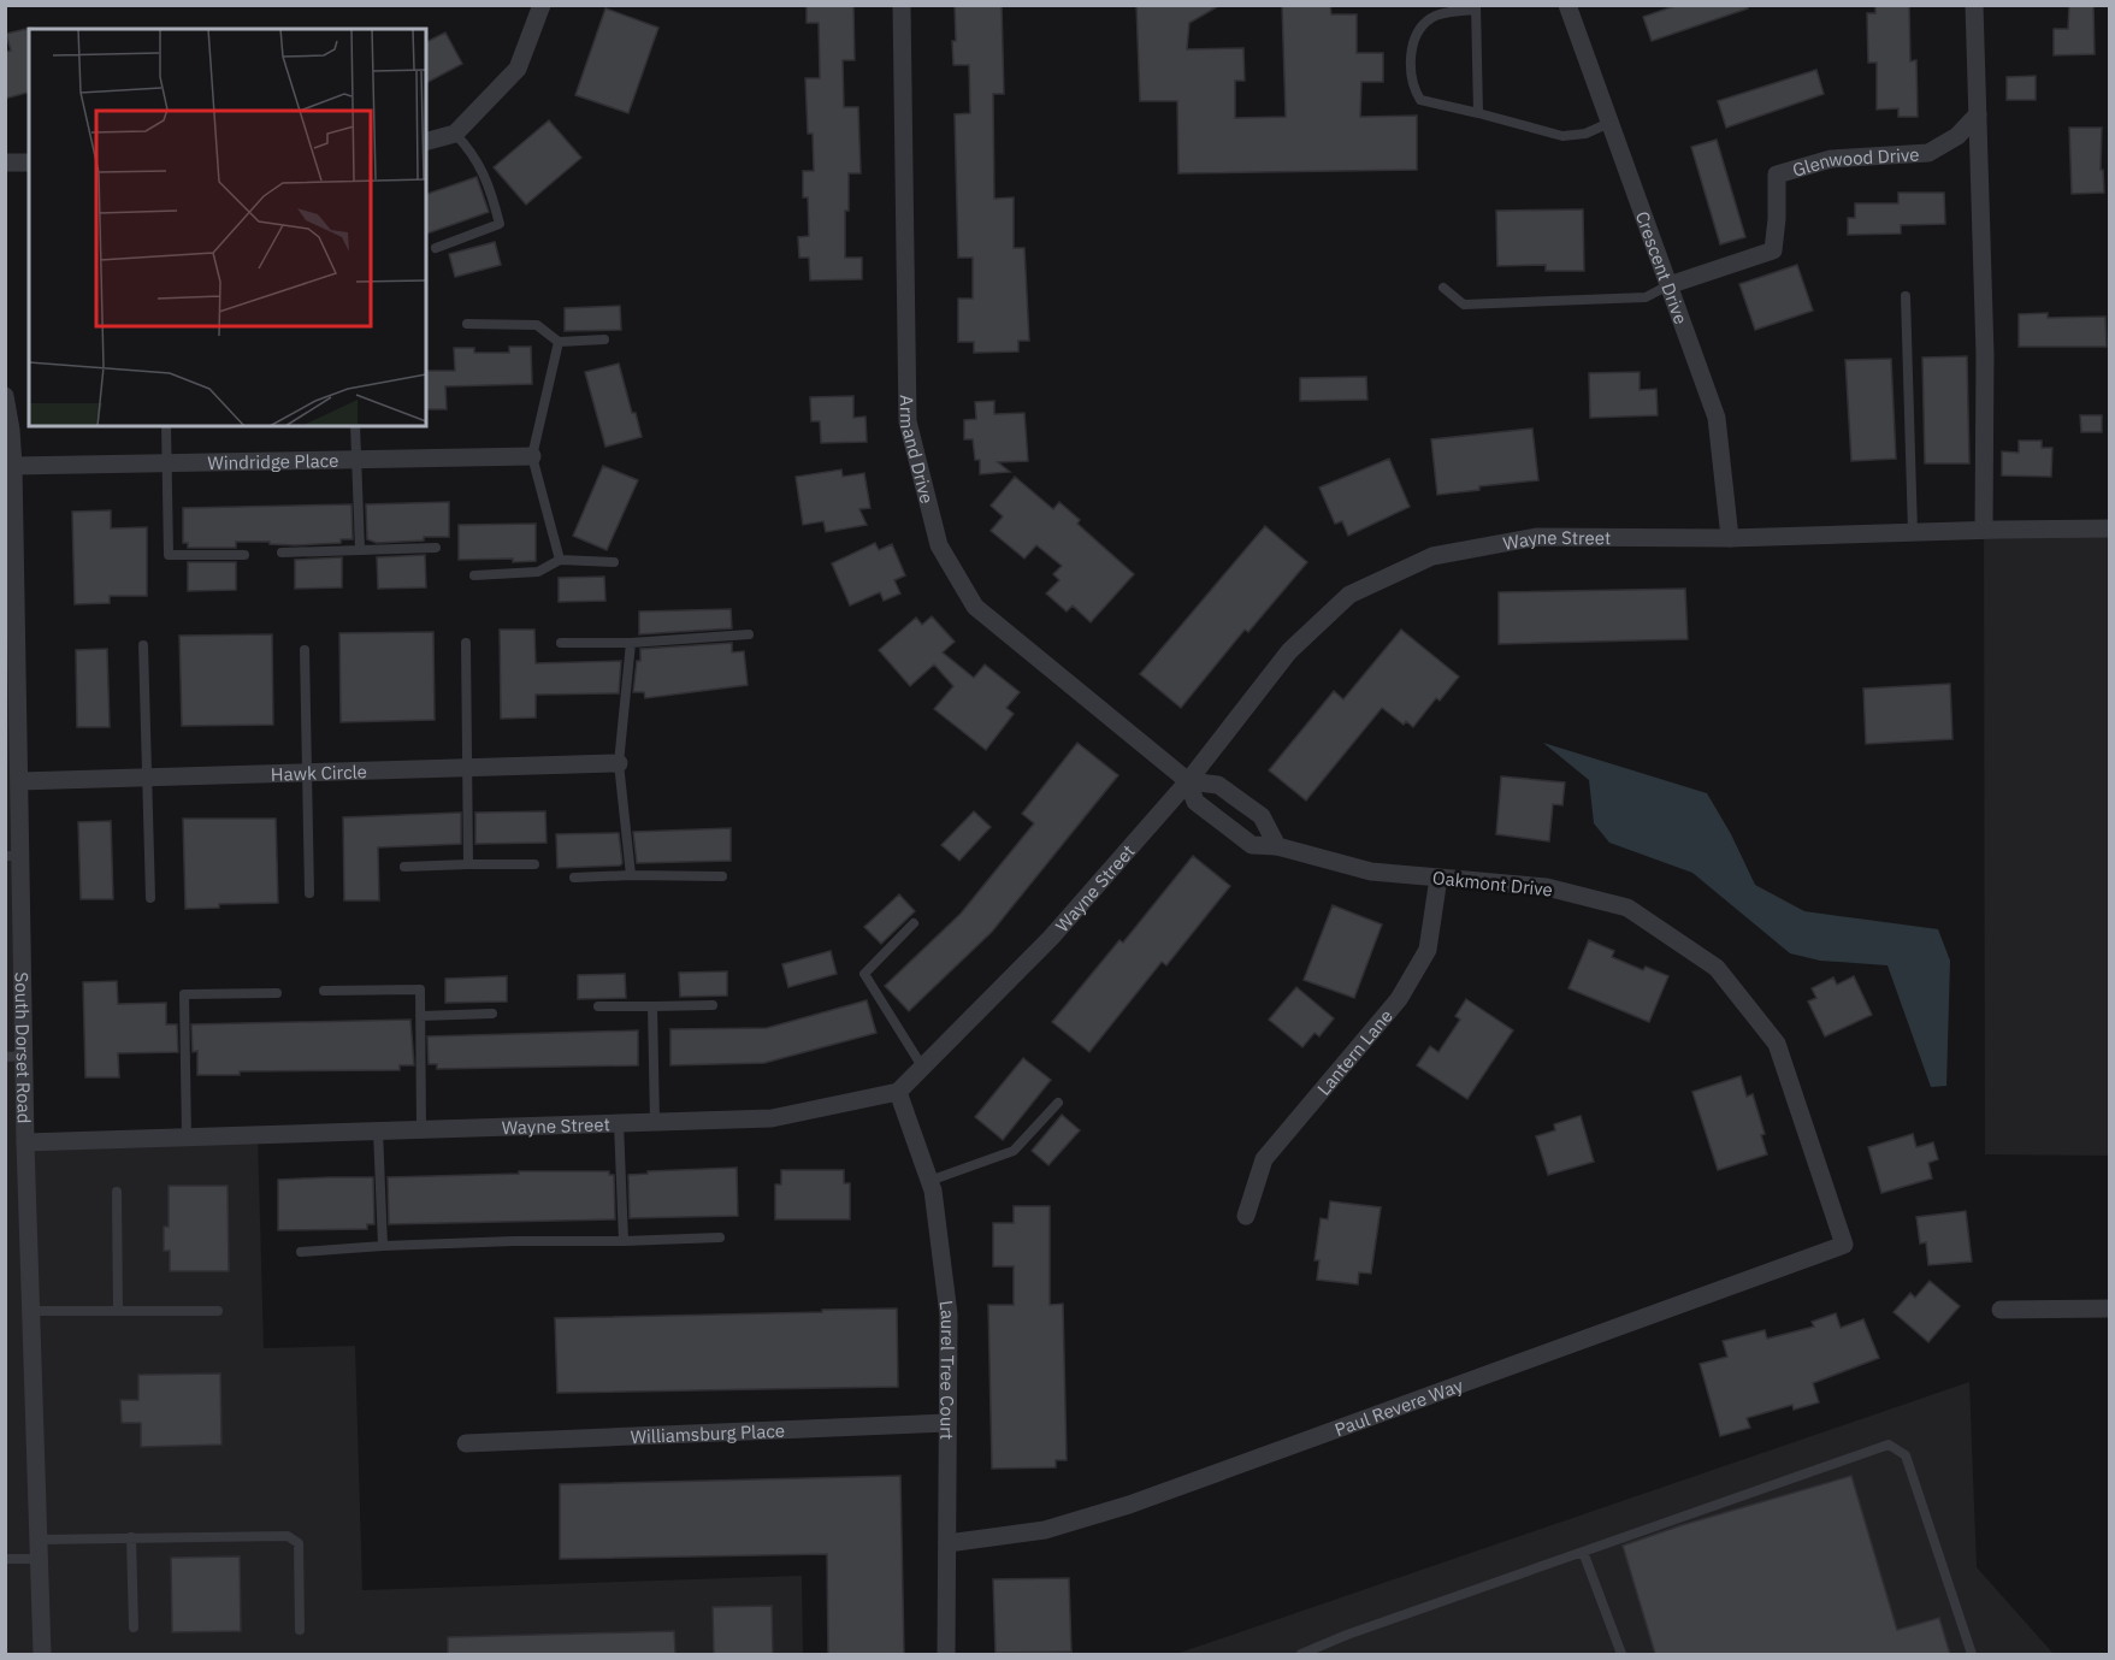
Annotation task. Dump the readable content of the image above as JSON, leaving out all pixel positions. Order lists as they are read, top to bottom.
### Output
{
  "streets": {
    "street": [
      "Glenwood Drive",
      "Crescent Drive",
      "Armand Drive",
      "Windridge Place",
      "Wayne Street",
      "Hawk Circle",
      "Oakmont Drive",
      "South Dorset Road",
      "Lantern Lane",
      "Laurel Tree Court",
      "Paul Revere Way",
      "Williamsburg Place"
    ]
  },
  "crossings": [
    ["Glenwood Drive", "Crescent Drive"],
    ["Crescent Drive", "Wayne Street"],
    ["Armand Drive", "Wayne Street"],
    ["Armand Drive", "Oakmont Drive"],
    ["Windridge Place", "South Dorset Road"],
    ["Wayne Street", "Oakmont Drive"],
    ["Wayne Street", "South Dorset Road"],
    ["Wayne Street", "Laurel Tree Court"],
    ["Hawk Circle", "South Dorset Road"],
    ["Oakmont Drive", "Lantern Lane"],
    ["Oakmont Drive", "Paul Revere Way"],
    ["Laurel Tree Court", "Paul Revere Way"],
    ["Laurel Tree Court", "Williamsburg Place"]
  ]
}
